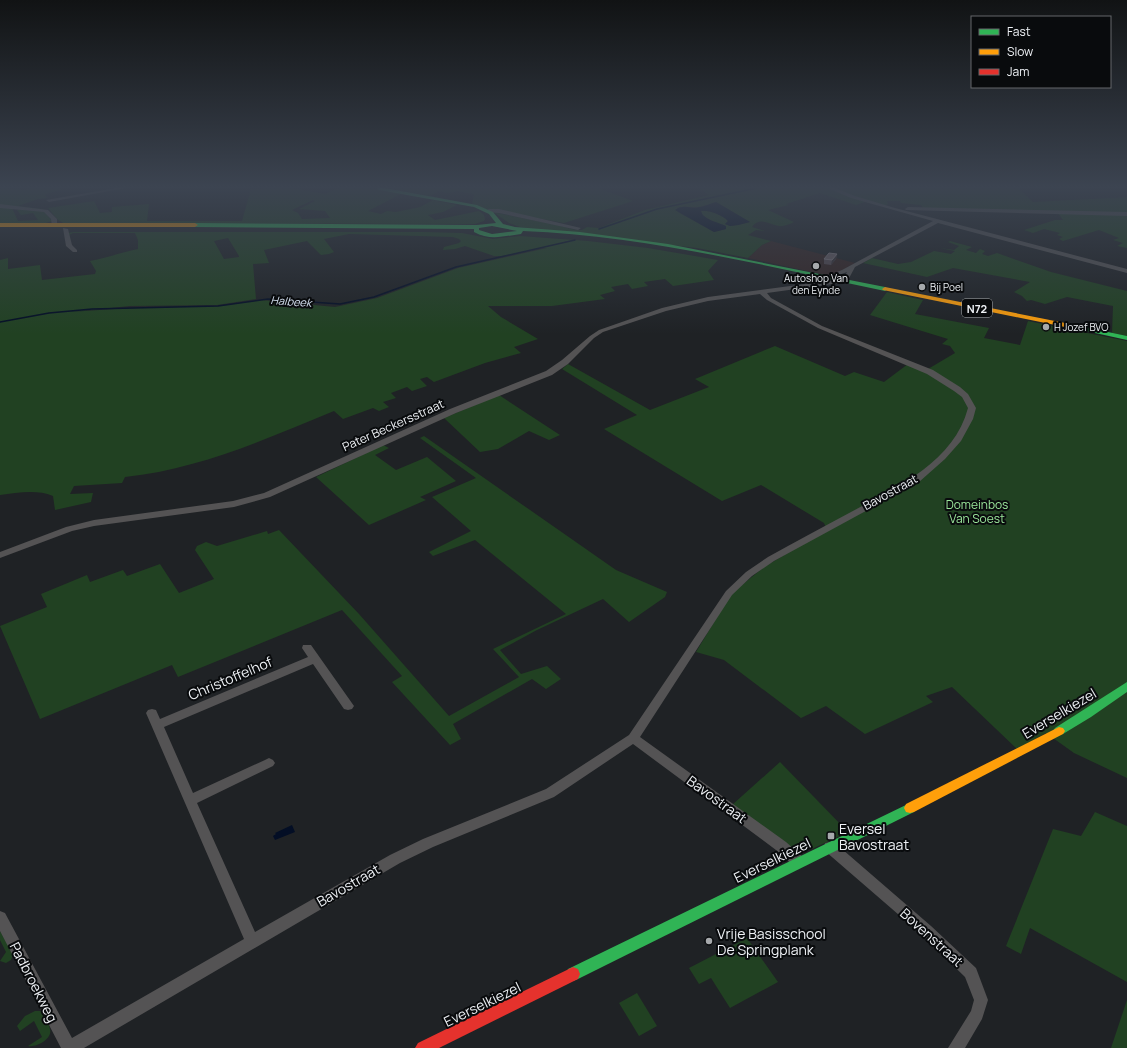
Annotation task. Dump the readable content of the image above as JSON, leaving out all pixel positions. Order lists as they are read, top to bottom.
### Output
{
  "streets": {
    "main road": ["N72", "Everselkiezel"],
    "street": [
      "Pater Beckersstraat",
      "Bavostraat",
      "Christoffelhof",
      "Bovenstraat",
      "Padbroekweg"
    ]
  },
  "crossings": [
    ["N72", "Pater Beckersstraat"],
    ["Pater Beckersstraat", "Bavostraat"],
    ["Bavostraat", "Everselkiezel"],
    ["Bavostraat", "Padbroekweg"],
    ["Everselkiezel", "Bovenstraat"]
  ],
  "water": ["Halbeek"],
  "parks": ["Domeinbos Van Soest"],
  "places": {
    "other": [
      "Autoshop Van den Eynde",
      "Bij Poel",
      "H Jozef BVO",
      "Vrije Basisschool De Springplank"
    ],
    "transit": ["Eversel Bavostraat"]
  },
  "legend": ["Fast", "Slow", "Jam"]
}
